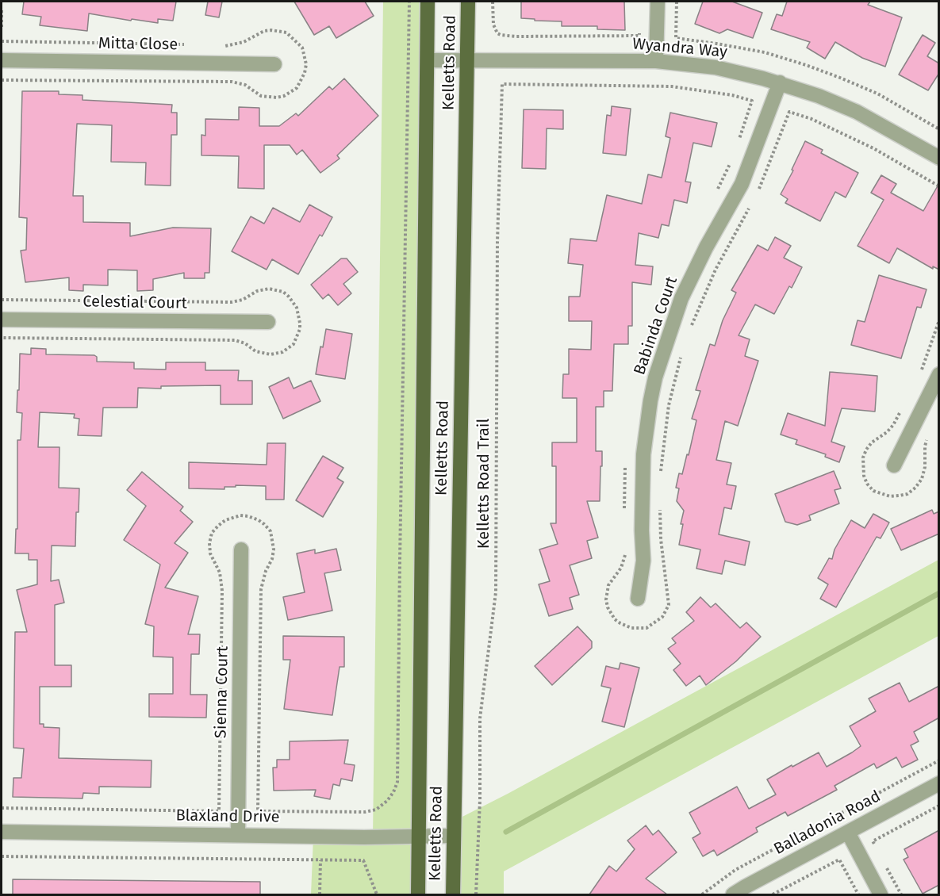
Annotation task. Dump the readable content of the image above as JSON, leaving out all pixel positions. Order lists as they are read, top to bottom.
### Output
{
  "streets": {
    "main road": ["Kelletts Road"],
    "street": [
      "Mitta Close",
      "Wyandra Way",
      "Celestial Court",
      "Babinda Court",
      "Sienna Court",
      "Blaxland Drive",
      "Balladonia Road"
    ],
    "path": ["Kelletts Road Trail"]
  },
  "crossings": [
    ["Wyandra Way", "Kelletts Road"],
    ["Wyandra Way", "Babinda Court"],
    ["Kelletts Road", "Blaxland Drive"],
    ["Sienna Court", "Blaxland Drive"]
  ]
}
